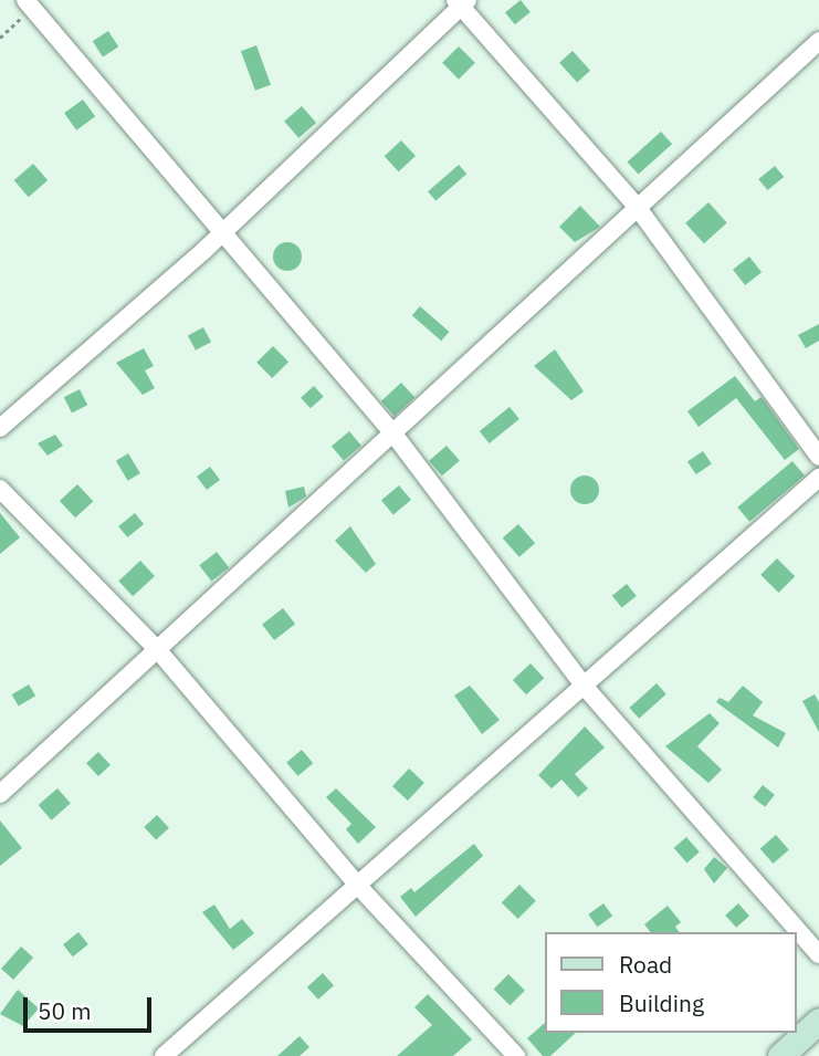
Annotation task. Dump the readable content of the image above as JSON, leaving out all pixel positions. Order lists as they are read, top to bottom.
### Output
{
  "legend": ["Road", "Building"],
  "scale_bar": "50 m"
}
